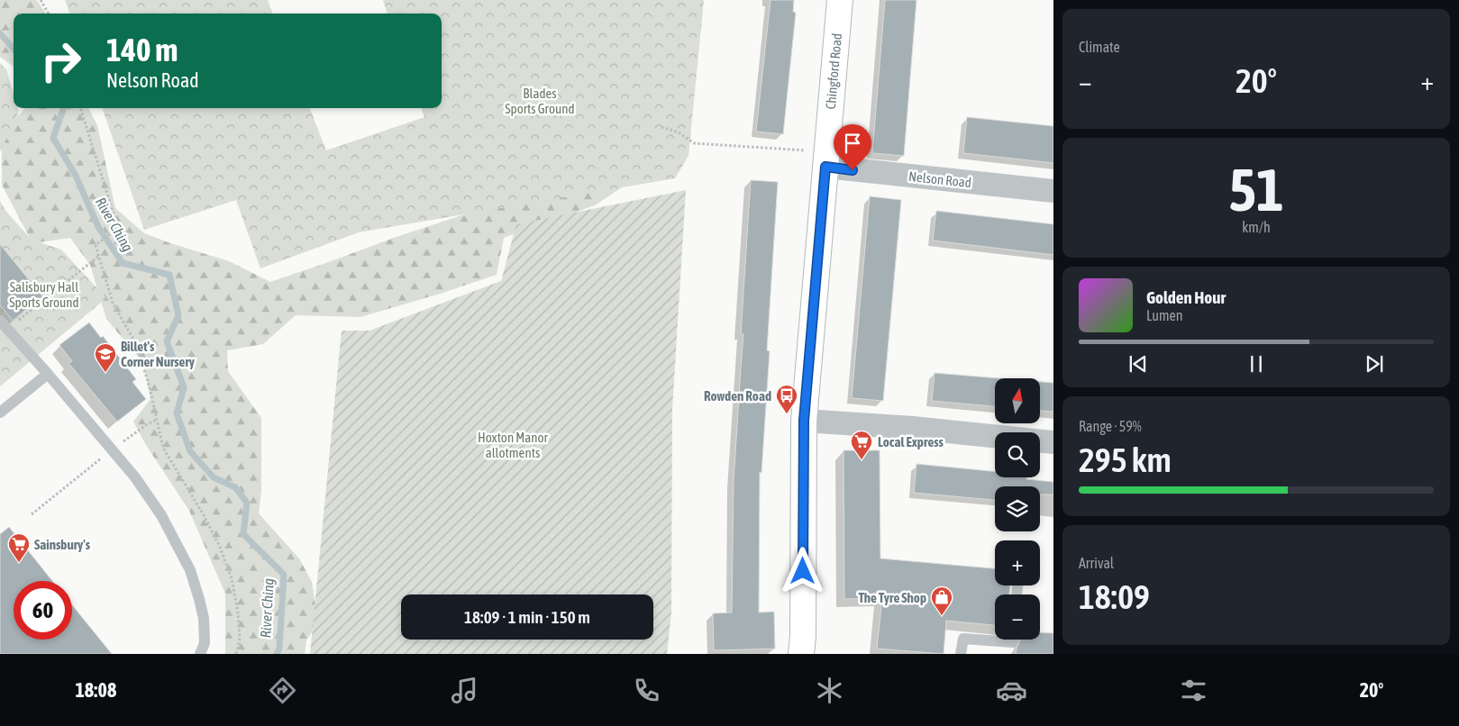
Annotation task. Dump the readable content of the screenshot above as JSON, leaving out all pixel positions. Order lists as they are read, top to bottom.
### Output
{
  "streets": {
    "main road": ["Chingford Road"],
    "street": ["Nelson Road"]
  },
  "crossings": [
    ["Chingford Road", "Nelson Road"]
  ],
  "water": ["River Ching"],
  "parks": ["Blades Sports Ground", "Salisbury Hall Sports Ground", "Hoxton Manor allotments"],
  "places": {
    "school or university": ["Billet's Corner Nursery"],
    "bus stop": ["Rowden Road"],
    "supermarket": ["Local Express", "Sainsbury's"],
    "shop": ["The Tyre Shop"]
  },
  "north": "top",
  "page": {
    "tile": [
      "Climate",
      ["51", "km/h"],
      ["Range · 59%", "295 km"],
      ["Arrival", "18:09"]
    ],
    "turn": ["140 m", "Nelson Road"],
    "heat": ["−", "20°", "+"],
    "song": ["Golden Hour", "Lumen"],
    "map_buttons": ["+", "−"],
    "limit": "60",
    "trip": "18:09 · 1 min · 150 m",
    "tabs": ["18:08", "20°"]
  }
}
